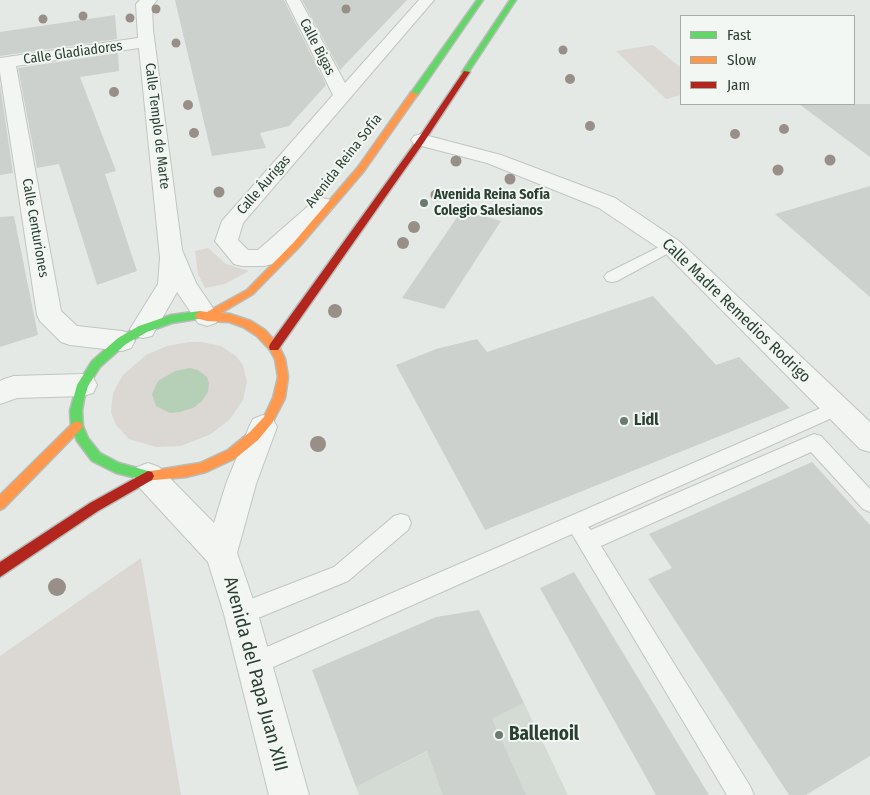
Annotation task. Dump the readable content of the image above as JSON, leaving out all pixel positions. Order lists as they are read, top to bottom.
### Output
{
  "streets": {
    "highway": ["Avenida Reina Sofía"],
    "street": [
      "Calle Bigas",
      "Calle Gladiadores",
      "Calle Templo de Marte",
      "Calle Áurigas",
      "Calle Centuriones",
      "Calle Madre Remedios Rodrigo",
      "Avenida del Papa Juan XIII"
    ]
  },
  "crossings": [
    ["Calle Bigas", "Calle Áurigas"],
    ["Calle Gladiadores", "Calle Templo de Marte"],
    ["Calle Gladiadores", "Calle Centuriones"],
    ["Calle Templo de Marte", "Avenida Reina Sofía"],
    ["Avenida Reina Sofía", "Calle Áurigas"]
  ],
  "places": ["Avenida Reina Sofía Colegio Salesianos", "Lidl", "Ballenoil"],
  "legend": ["Fast", "Slow", "Jam"]
}
